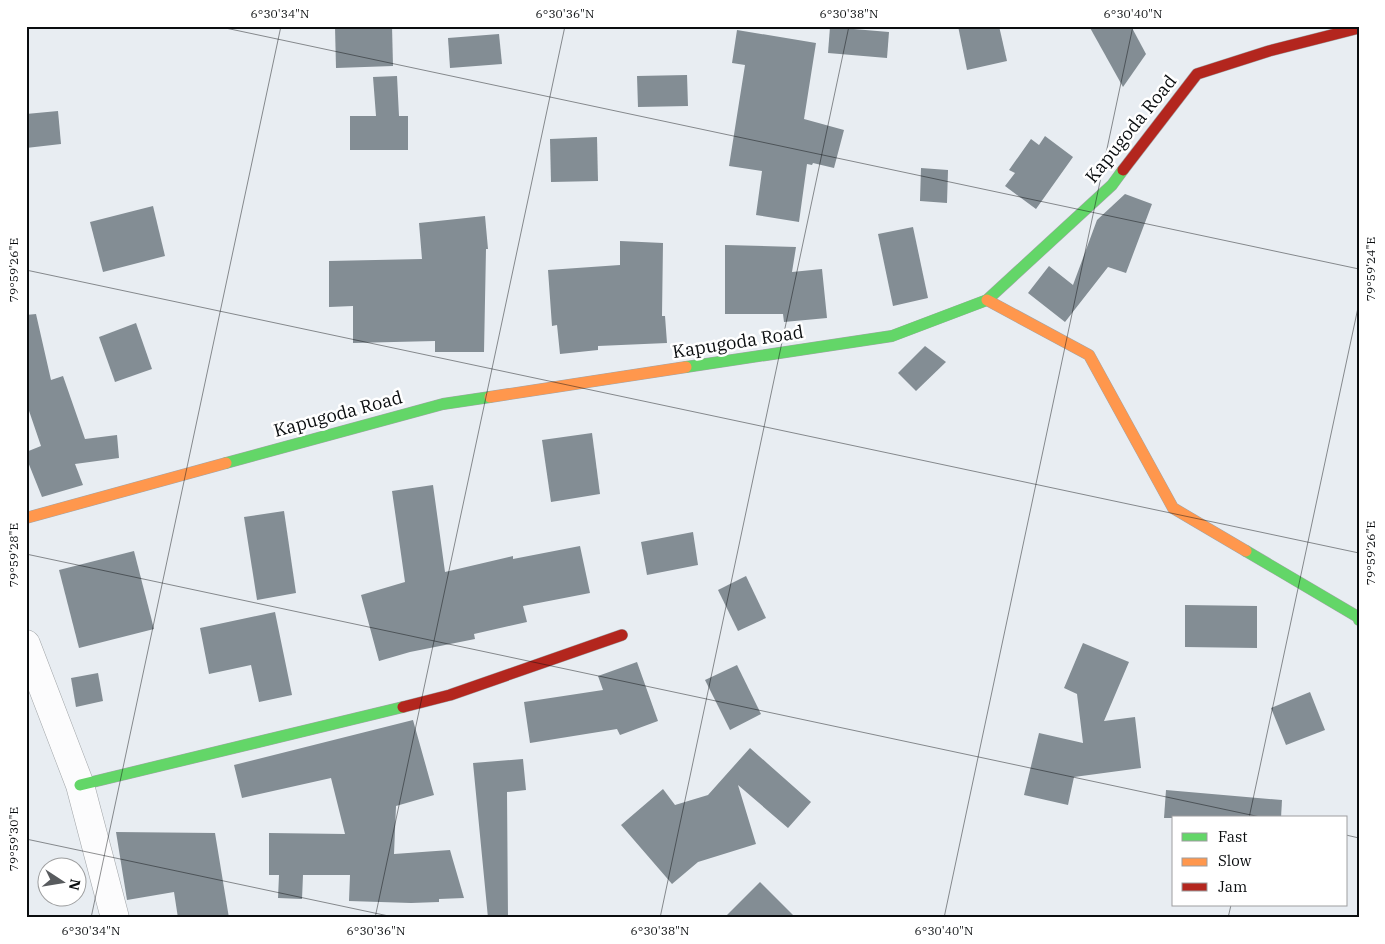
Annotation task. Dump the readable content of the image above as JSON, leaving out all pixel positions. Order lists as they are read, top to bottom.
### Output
{
  "streets": {
    "street": ["Kapugoda Road"]
  },
  "legend": ["Fast", "Slow", "Jam"],
  "north": "right",
  "coordinates": [
    "6°30'34\"N",
    "6°30'36\"N",
    "6°30'38\"N",
    "6°30'40\"N",
    "79°59'24\"E",
    "79°59'26\"E",
    "79°59'28\"E",
    "79°59'30\"E"
  ]
}
